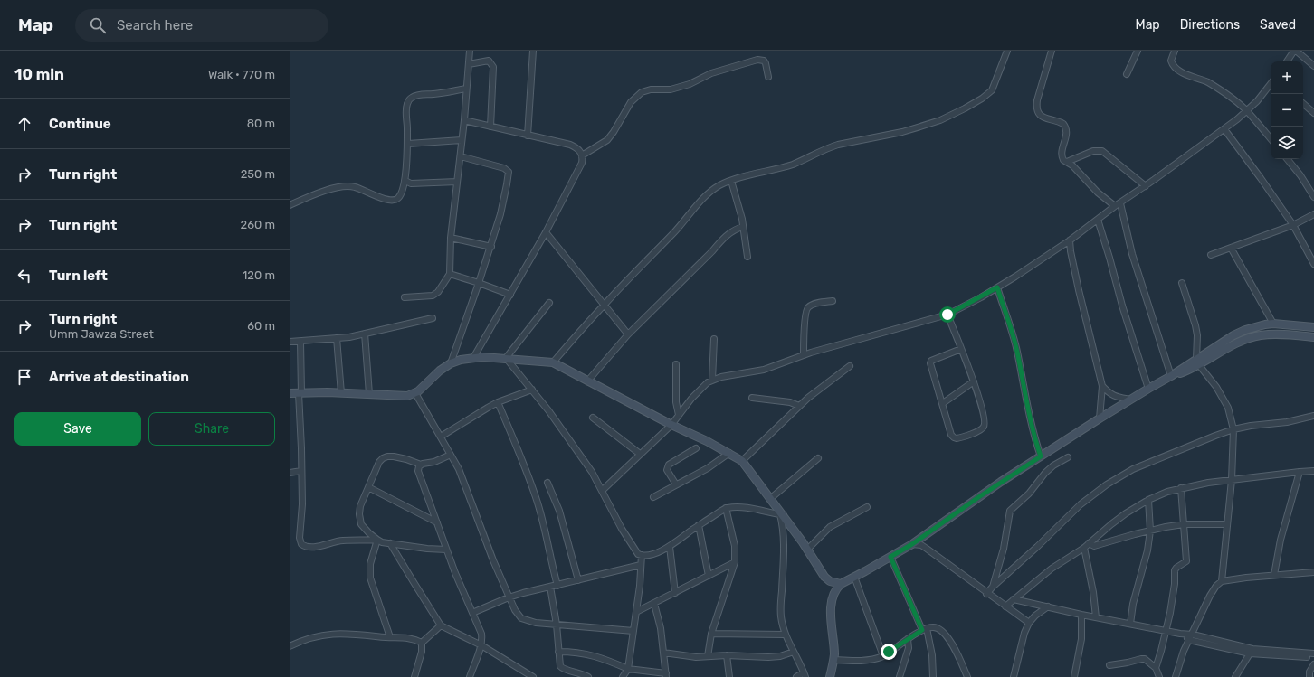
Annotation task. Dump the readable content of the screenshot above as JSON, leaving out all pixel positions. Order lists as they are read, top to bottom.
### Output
{
  "page": {
    "header": "Map",
    "search": "Search here",
    "nav": ["Map", "Directions", "Saved"],
    "heading": ["10 min", "Walk · 770 m"],
    "map_buttons": ["+", "−"],
    "list": [
      ["Continue", "80 m"],
      ["Turn right", "250 m"],
      ["Turn right", "260 m"],
      ["Turn left", "120 m"],
      ["Turn right", "Umm Jawza Street", "60 m"],
      "Arrive at destination"
    ],
    "buttons": ["Save", "Share"]
  }
}
